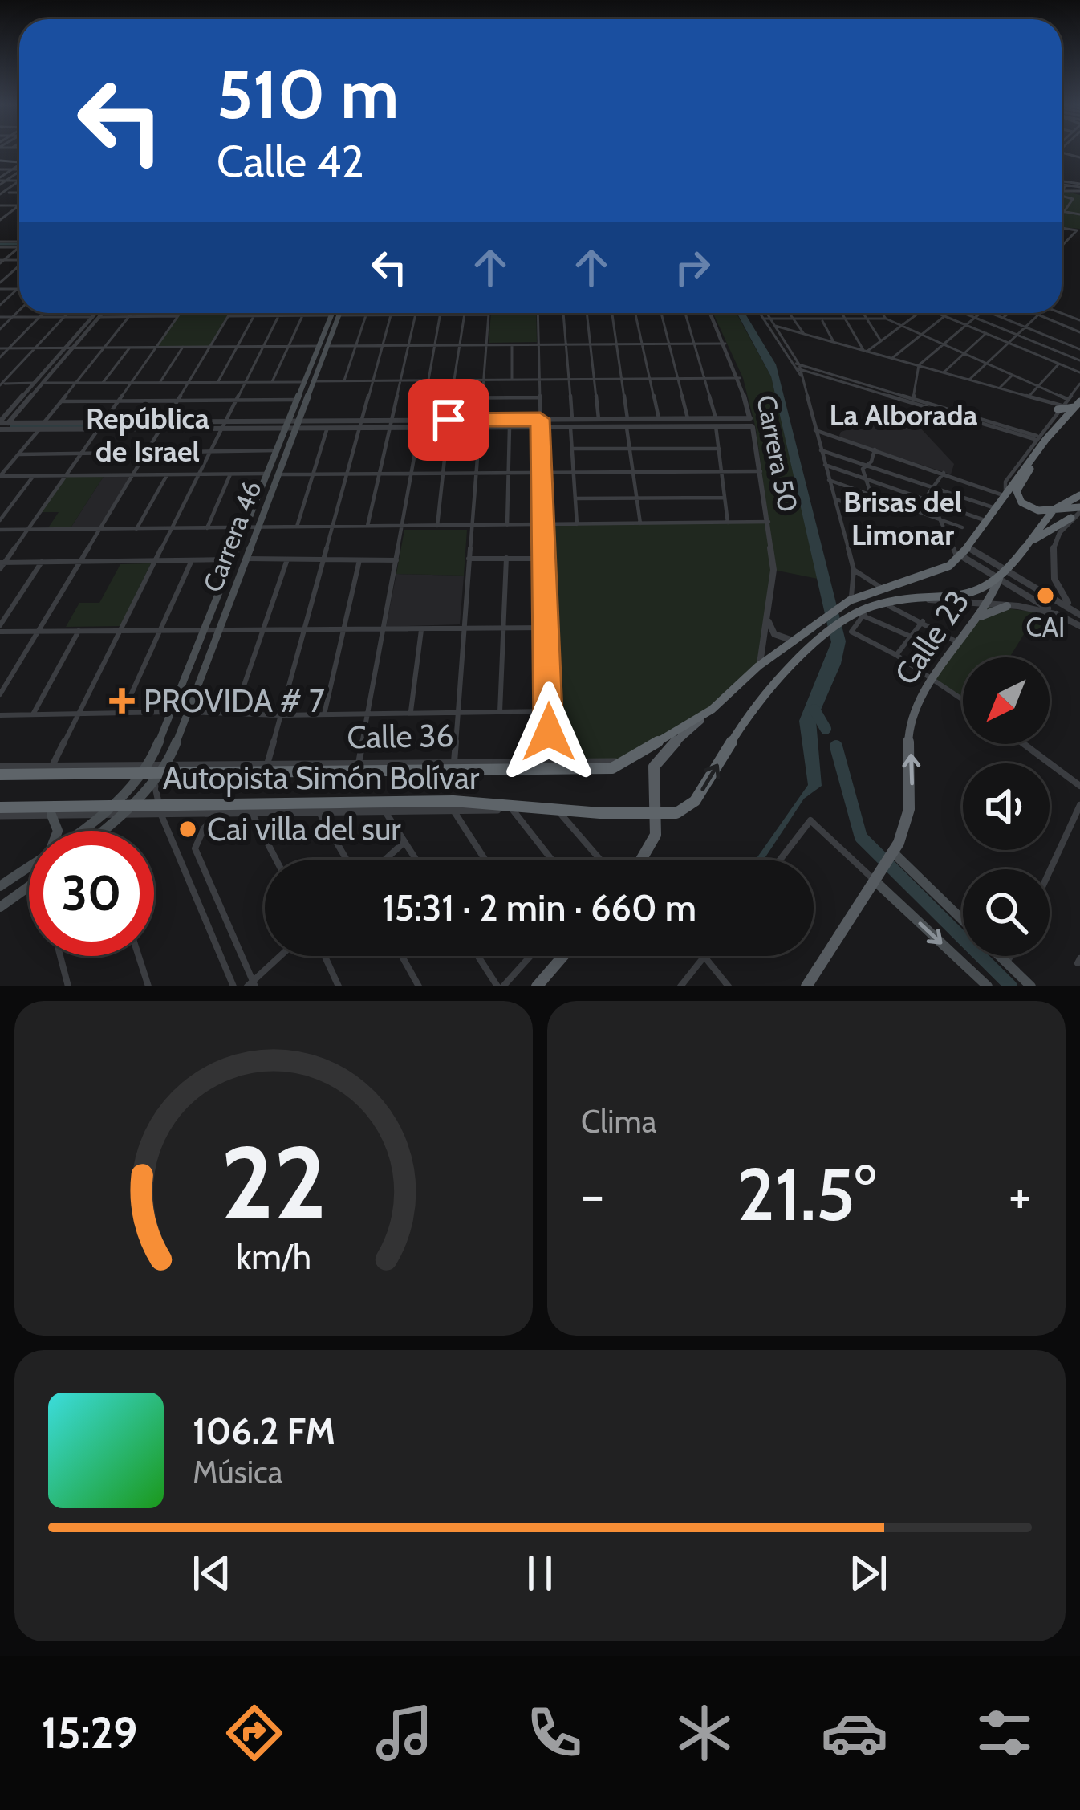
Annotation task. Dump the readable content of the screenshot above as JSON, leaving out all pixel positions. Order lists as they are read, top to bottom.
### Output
{
  "streets": {
    "highway": ["Autopista Simón Bolívar"],
    "main road": ["Carrera 46", "Calle 23"],
    "street": ["Carrera 50", "Calle 36"]
  },
  "crossings": [
    ["Carrera 50", "Autopista Simón Bolívar"],
    ["Carrera 46", "Autopista Simón Bolívar"],
    ["Calle 36", "Autopista Simón Bolívar"]
  ],
  "one_way": ["Calle 23"],
  "districts": ["La Alborada", "República de Israel", "Brisas del Limonar"],
  "places": {
    "other": ["CAI", "Cai villa del sur"],
    "health": ["PROVIDA # 7"]
  },
  "north": "bottom left",
  "page": {
    "turn": ["510 m", "Calle 42"],
    "limit": "30",
    "trip": "15:31 · 2 min · 660 m",
    "tile": "Clima",
    "heat": ["−", "21.5°", "+"],
    "song": ["106.2 FM", "Música"],
    "tabs": "15:29",
    "gauge": ["22", "km/h"]
  }
}
